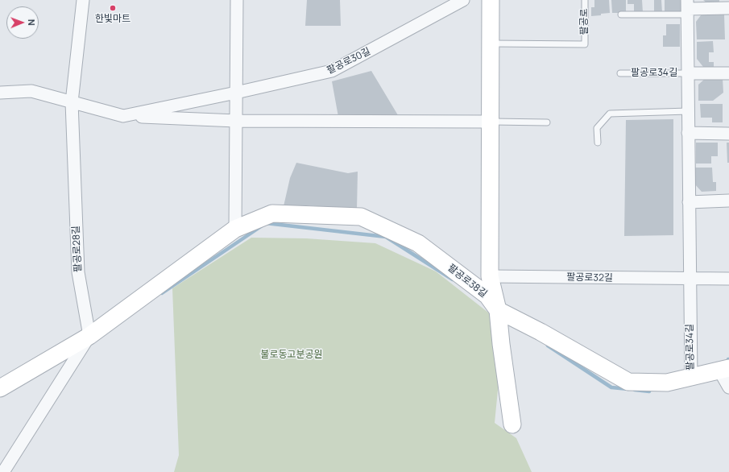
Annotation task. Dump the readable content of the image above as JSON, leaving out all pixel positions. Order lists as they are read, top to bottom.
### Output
{
  "streets": {
    "street": [
      "팔공로30길",
      "팔공로34길",
      "팔공로28길",
      "팔공로32길",
      "팔공로38길"
    ],
    "lane": ["팔공로"]
  },
  "crossings": [
    ["팔공로30길", "팔공로28길"],
    ["팔공로34길", "팔공로32길"],
    ["팔공로34길", "팔공로38길"],
    ["팔공로28길", "팔공로38길"]
  ],
  "parks": ["불로동고분공원"],
  "places": ["한빛마트"],
  "north": "right"
}
